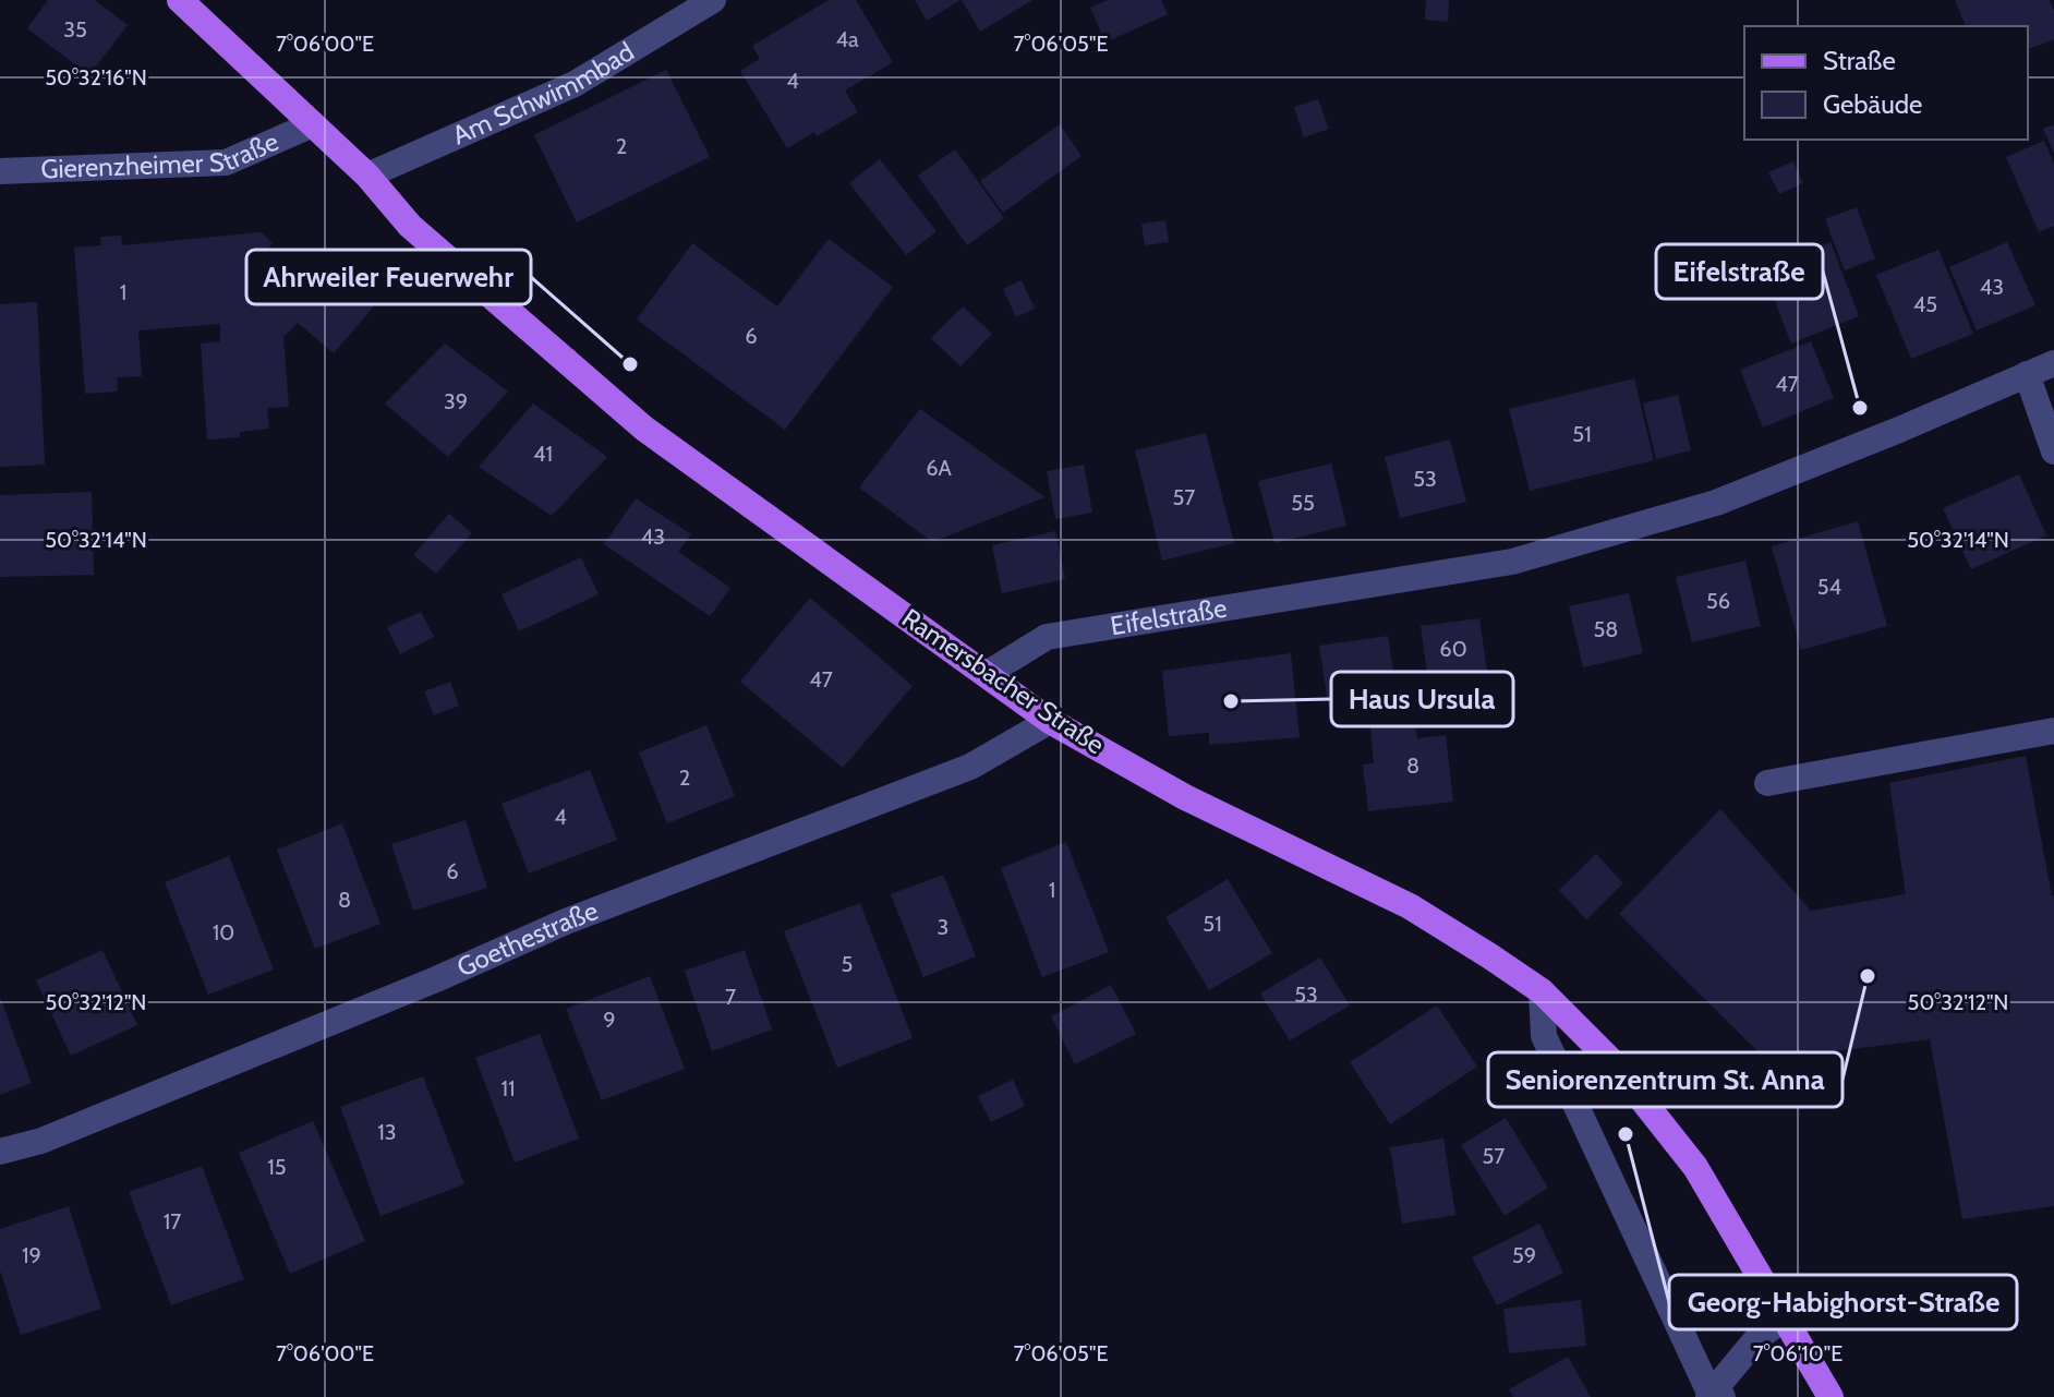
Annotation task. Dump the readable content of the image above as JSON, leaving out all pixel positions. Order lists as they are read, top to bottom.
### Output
{
  "streets": {
    "main road": ["Ramersbacher Straße"],
    "street": [
      "Am Schwimmbad",
      "Gierenzheimer Straße",
      "Eifelstraße",
      "Goethestraße"
    ]
  },
  "crossings": [
    ["Am Schwimmbad", "Ramersbacher Straße"],
    ["Gierenzheimer Straße", "Ramersbacher Straße"],
    ["Eifelstraße", "Ramersbacher Straße"],
    ["Ramersbacher Straße", "Goethestraße"]
  ],
  "places": [
    "Ahrweiler Feuerwehr",
    "Eifelstraße",
    "Haus Ursula",
    "Seniorenzentrum St. Anna",
    "Georg-Habighorst-Straße"
  ],
  "house_numbers": [
    "35",
    "4a",
    "4",
    "2",
    "43",
    "1",
    "45",
    "6",
    "47",
    "39",
    "51",
    "41",
    "6A",
    "53",
    "57",
    "55",
    "43",
    "54",
    "56",
    "58",
    "60",
    "47",
    "8",
    "2",
    "4",
    "6",
    "1",
    "8",
    "51",
    "3",
    "10",
    "5",
    "53",
    "7",
    "9",
    "11",
    "13",
    "57",
    "15",
    "17",
    "19",
    "59"
  ],
  "legend": ["Straße", "Gebäude"],
  "coordinates": [
    "7°06'00\"E",
    "7°06'05\"E",
    "50°32'16\"N",
    "50°32'14\"N",
    "50°32'12\"N",
    "7°06'10\"E"
  ]
}
